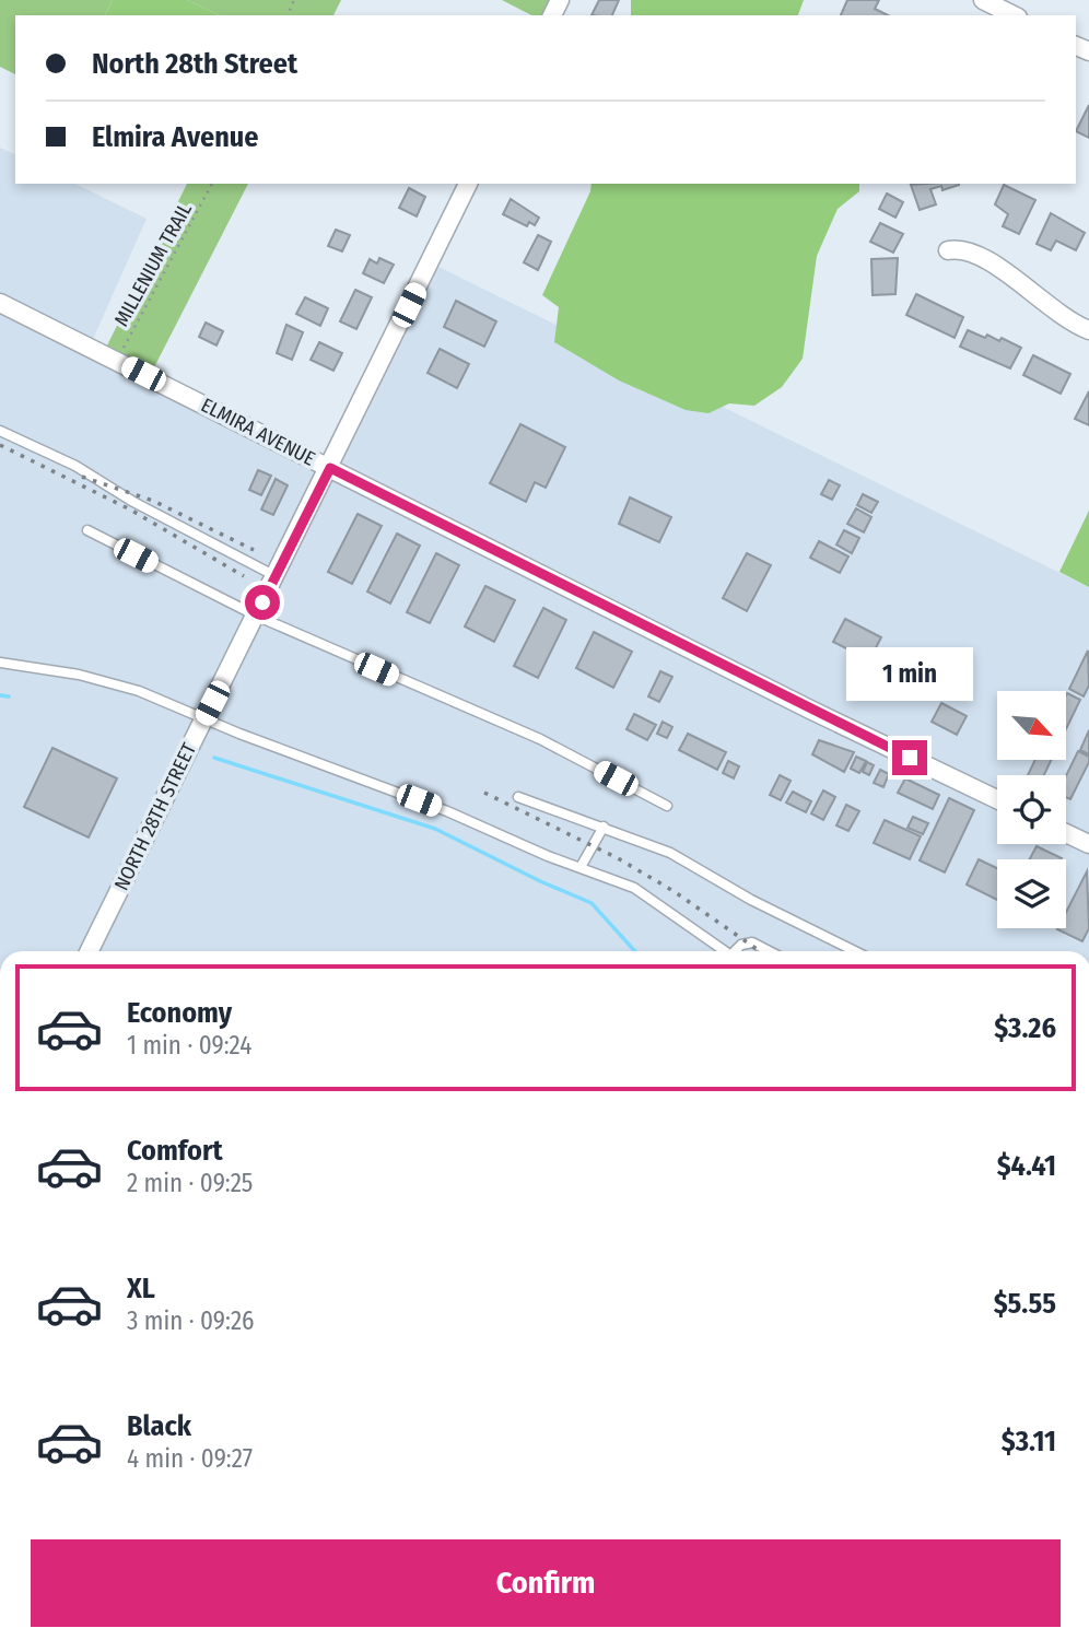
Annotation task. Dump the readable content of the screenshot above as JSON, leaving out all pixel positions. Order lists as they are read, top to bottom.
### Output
{
  "streets": {
    "street": ["ELMIRA AVENUE", "NORTH 28TH STREET"],
    "path": ["MILLENIUM TRAIL"]
  },
  "crossings": [
    ["MILLENIUM TRAIL", "ELMIRA AVENUE"],
    ["ELMIRA AVENUE", "NORTH 28TH STREET"]
  ],
  "north": "bottom right",
  "page": {
    "banner": ["North 28th Street", "Elmira Avenue"],
    "bubble": "1 min",
    "list": [
      {
        "name": "Economy",
        "note": "1 min · 09:24",
        "value": "$3.26"
      },
      {
        "name": "Comfort",
        "note": "2 min · 09:25",
        "value": "$4.41"
      },
      {
        "name": "XL",
        "note": "3 min · 09:26",
        "value": "$5.55"
      },
      {
        "name": "Black",
        "note": "4 min · 09:27",
        "value": "$3.11"
      }
    ],
    "buttons": "Confirm"
  }
}
